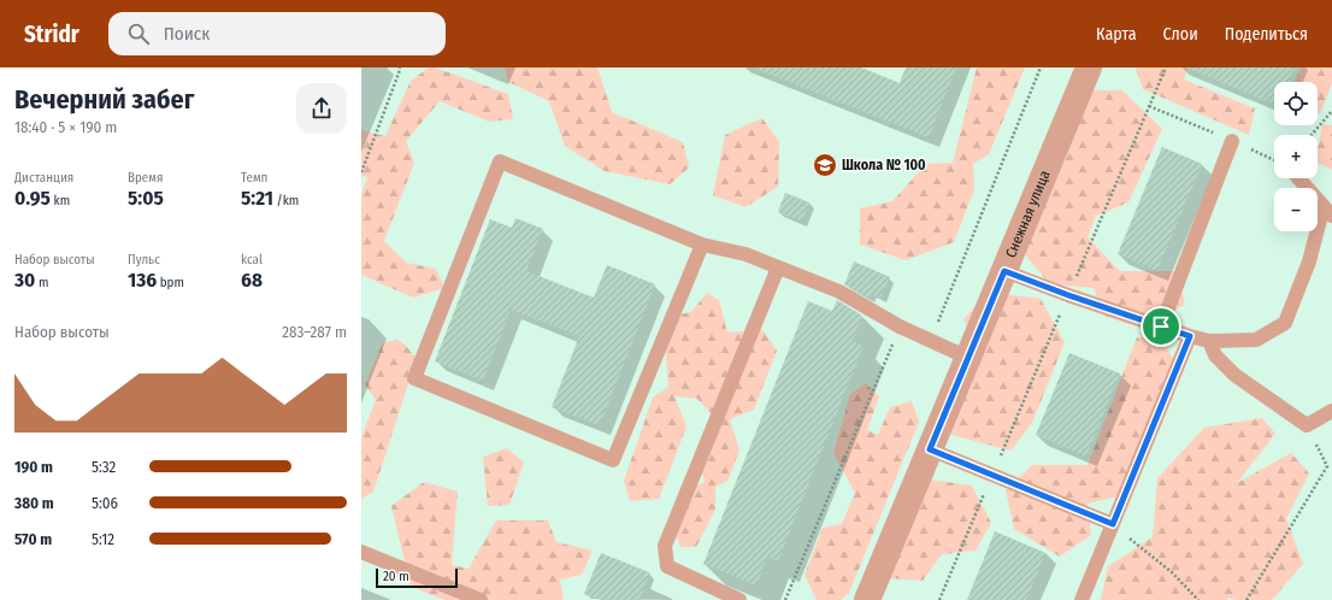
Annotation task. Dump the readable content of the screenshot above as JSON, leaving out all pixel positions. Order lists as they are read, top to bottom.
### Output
{
  "streets": {
    "street": ["Снежная улица"]
  },
  "places": {
    "school or university": ["Школа № 100"]
  },
  "scale_bar": "20 m",
  "page": {
    "header": "Stridr",
    "search": "Поиск",
    "nav": ["Карта", "Слои", "Поделиться"],
    "heading": ["Вечерний забег", "18:40 · 5 × 190 m"],
    "map_buttons": ["+", "−"],
    "stats": [
      ["Дистанция", "0.95 km"],
      ["Время", "5:05"],
      ["Темп", "5:21 /km"],
      ["Набор высоты", "30 m"],
      ["Пульс", "136 bpm"],
      ["kcal", "68"]
    ],
    "chart": ["Набор высоты", "283–287 m"],
    "list": [
      {
        "name": "190 m",
        "note": "5:32"
      },
      {
        "name": "380 m",
        "note": "5:06"
      },
      {
        "name": "570 m",
        "note": "5:12"
      }
    ],
    "scale": "20 m"
  }
}
